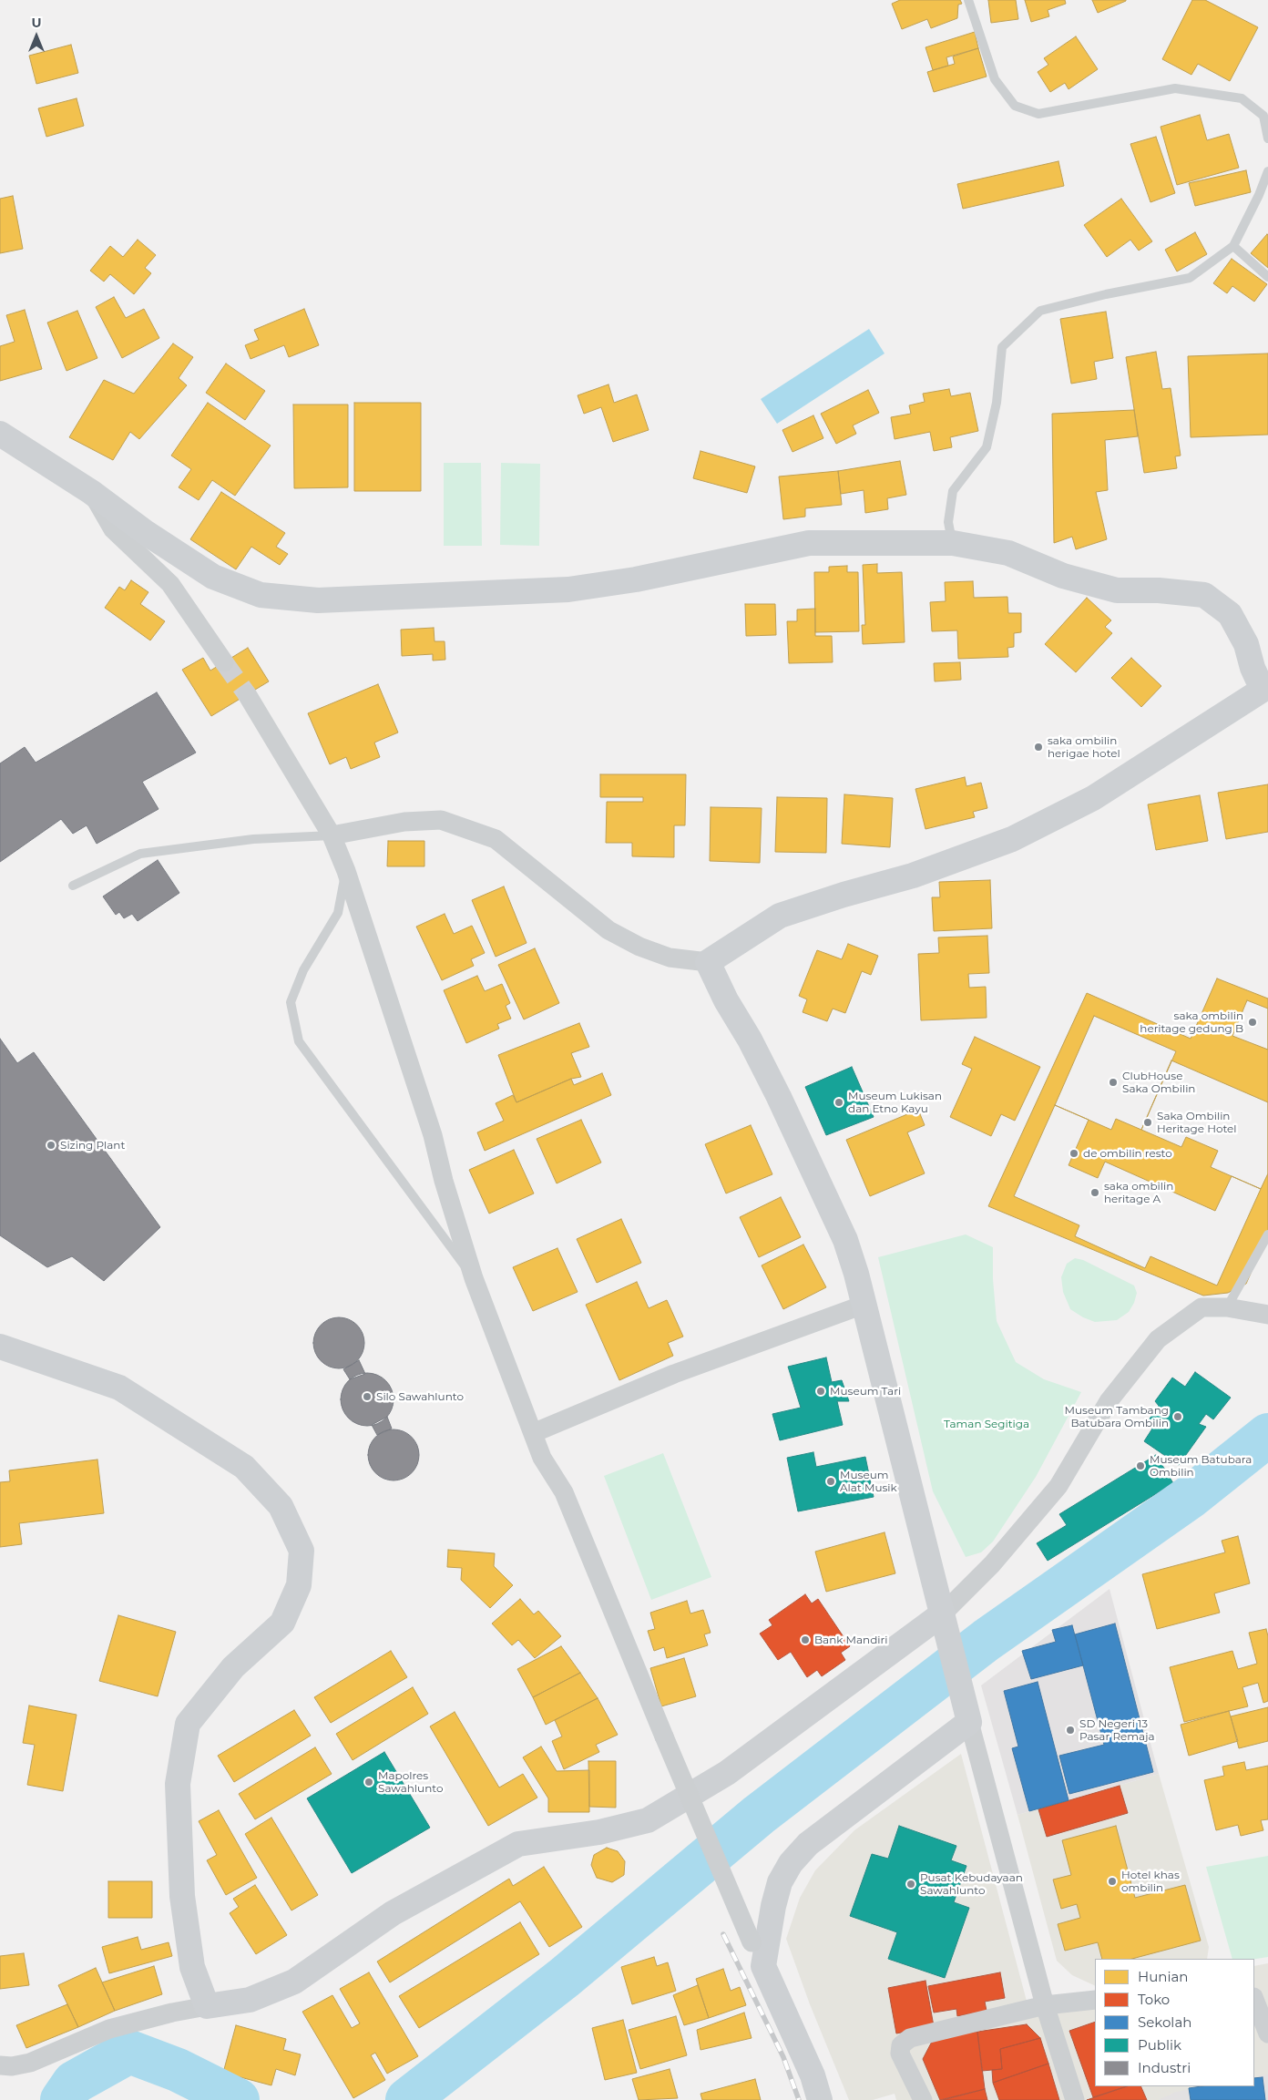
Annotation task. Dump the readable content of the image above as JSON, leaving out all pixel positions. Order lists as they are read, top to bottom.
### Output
{
  "parks": ["Taman Segitiga"],
  "places": [
    "saka ombilin herigae hotel",
    "saka ombilin heritage gedung B",
    "ClubHouse Saka Ombilin",
    "Museum Lukisan dan Etno Kayu",
    "Saka Ombilin Heritage Hotel",
    "Sizing Plant",
    "de ombilin resto",
    "saka ombilin heritage A",
    "Museum Tari",
    "Silo Sawahlunto",
    "Museum Tambang Batubara Ombilin",
    "Museum Batubara Ombilin",
    "Museum Alat Musik",
    "Bank Mandiri",
    "SD Negeri 13 Pasar Remaja",
    "Mapolres Sawahlunto",
    "Hotel khas ombilin",
    "Pusat Kebudayaan Sawahlunto"
  ],
  "legend": [
    "Hunian",
    "Toko",
    "Sekolah",
    "Publik",
    "Industri"
  ],
  "north": "top"
}
